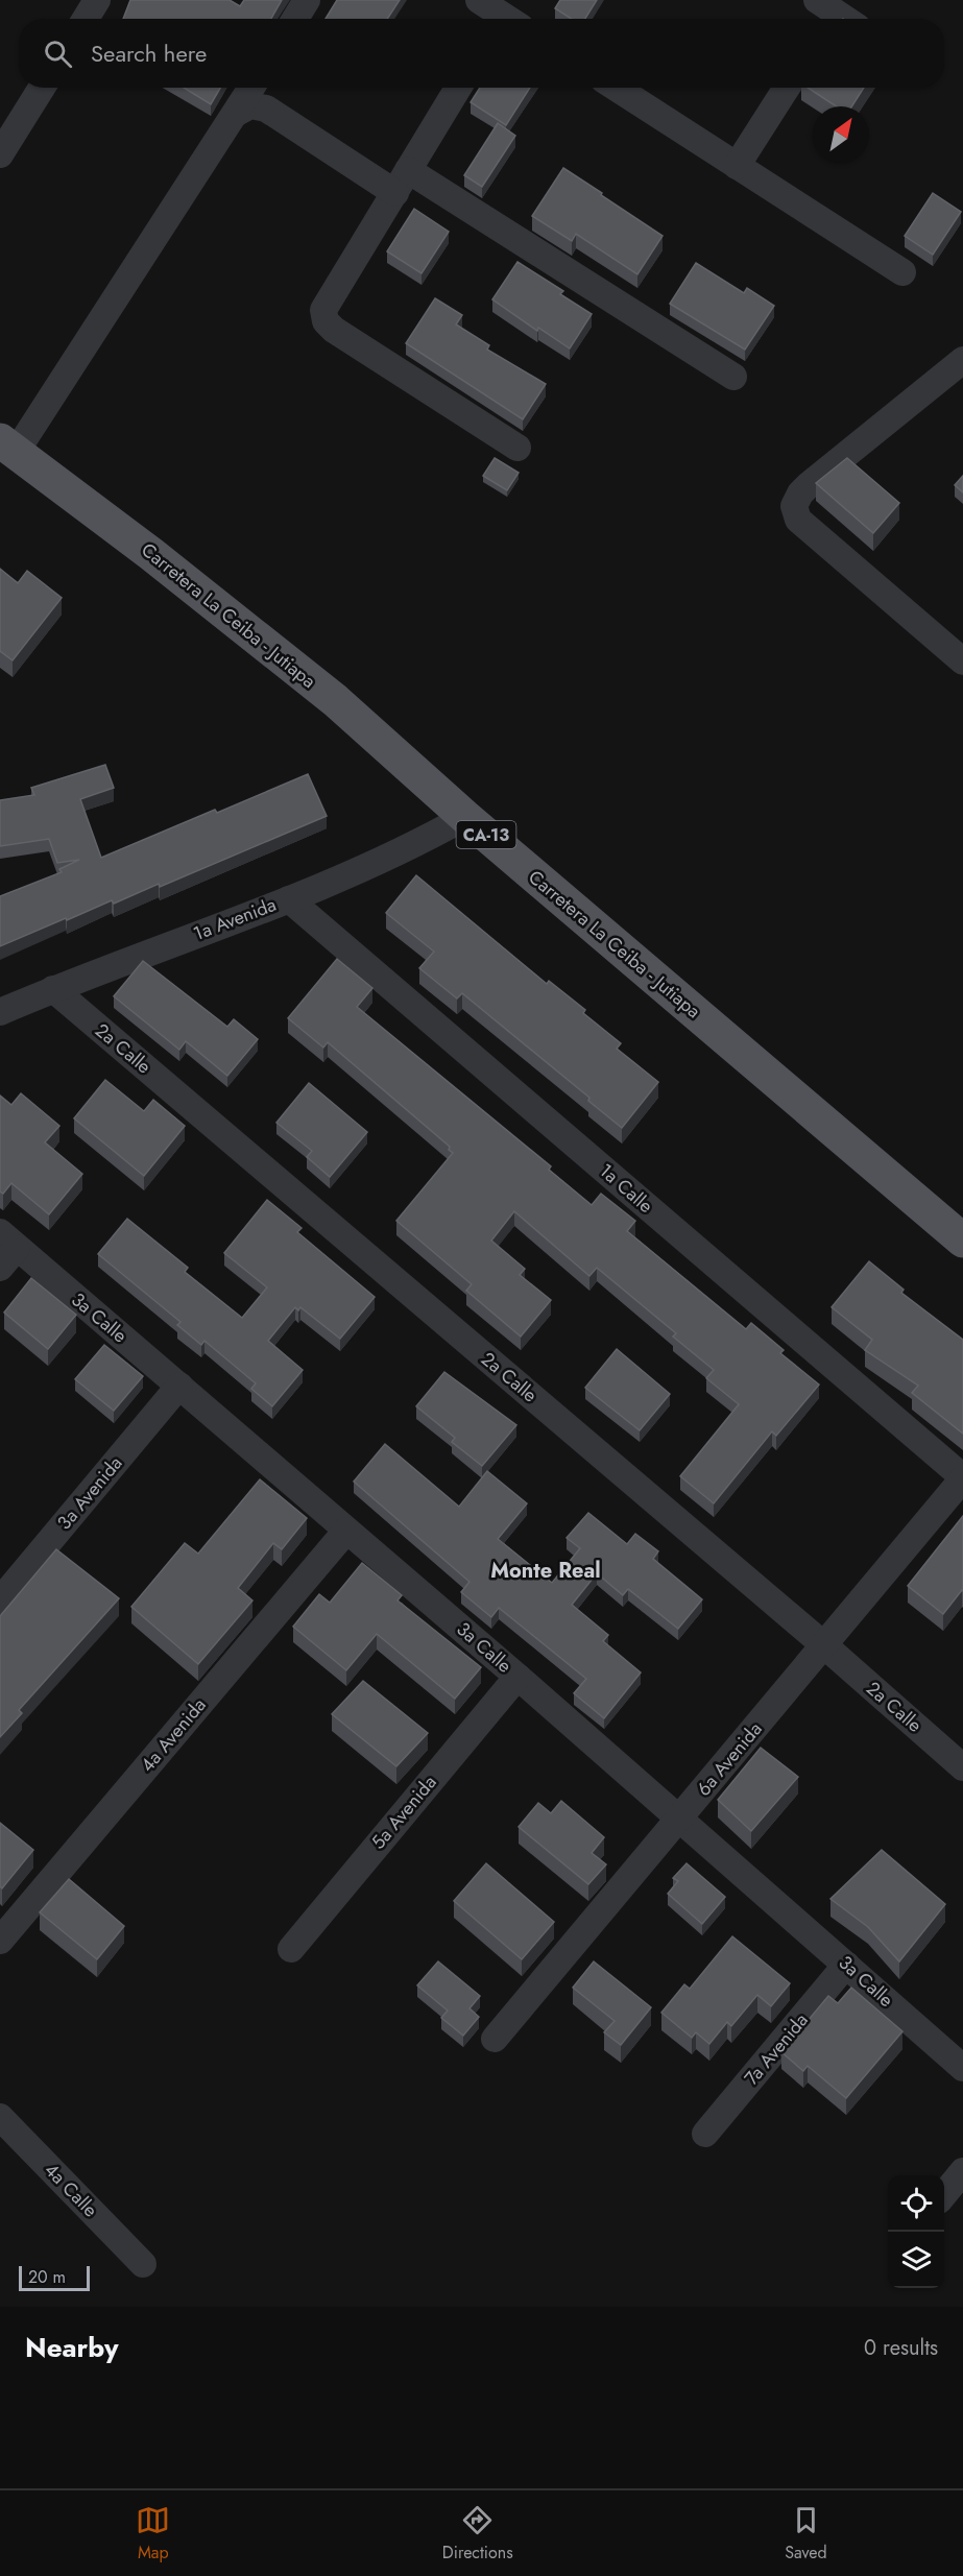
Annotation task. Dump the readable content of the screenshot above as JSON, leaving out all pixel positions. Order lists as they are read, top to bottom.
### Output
{
  "streets": {
    "main road": ["Carretera La Ceiba - Jutiapa", "CA-13"],
    "street": [
      "1a Avenida",
      "2a Calle",
      "1a Calle",
      "3a Calle",
      "3a Avenida",
      "4a Avenida",
      "6a Avenida",
      "5a Avenida",
      "7a Avenida",
      "4a Calle"
    ]
  },
  "crossings": [
    ["Carretera La Ceiba - Jutiapa", "1a Avenida"],
    ["1a Avenida", "2a Calle"],
    ["1a Avenida", "1a Calle"],
    ["2a Calle", "6a Avenida"],
    ["1a Calle", "6a Avenida"],
    ["3a Calle", "3a Avenida"],
    ["3a Calle", "4a Avenida"],
    ["3a Calle", "6a Avenida"],
    ["3a Calle", "5a Avenida"],
    ["3a Calle", "7a Avenida"]
  ],
  "districts": ["Monte Real"],
  "scale_bar": "20 m",
  "north": "top right",
  "page": {
    "search": "Search here",
    "scale": "20 m",
    "heading": ["Nearby", "0 results"],
    "nav": ["Map", "Directions", "Saved"]
  }
}
